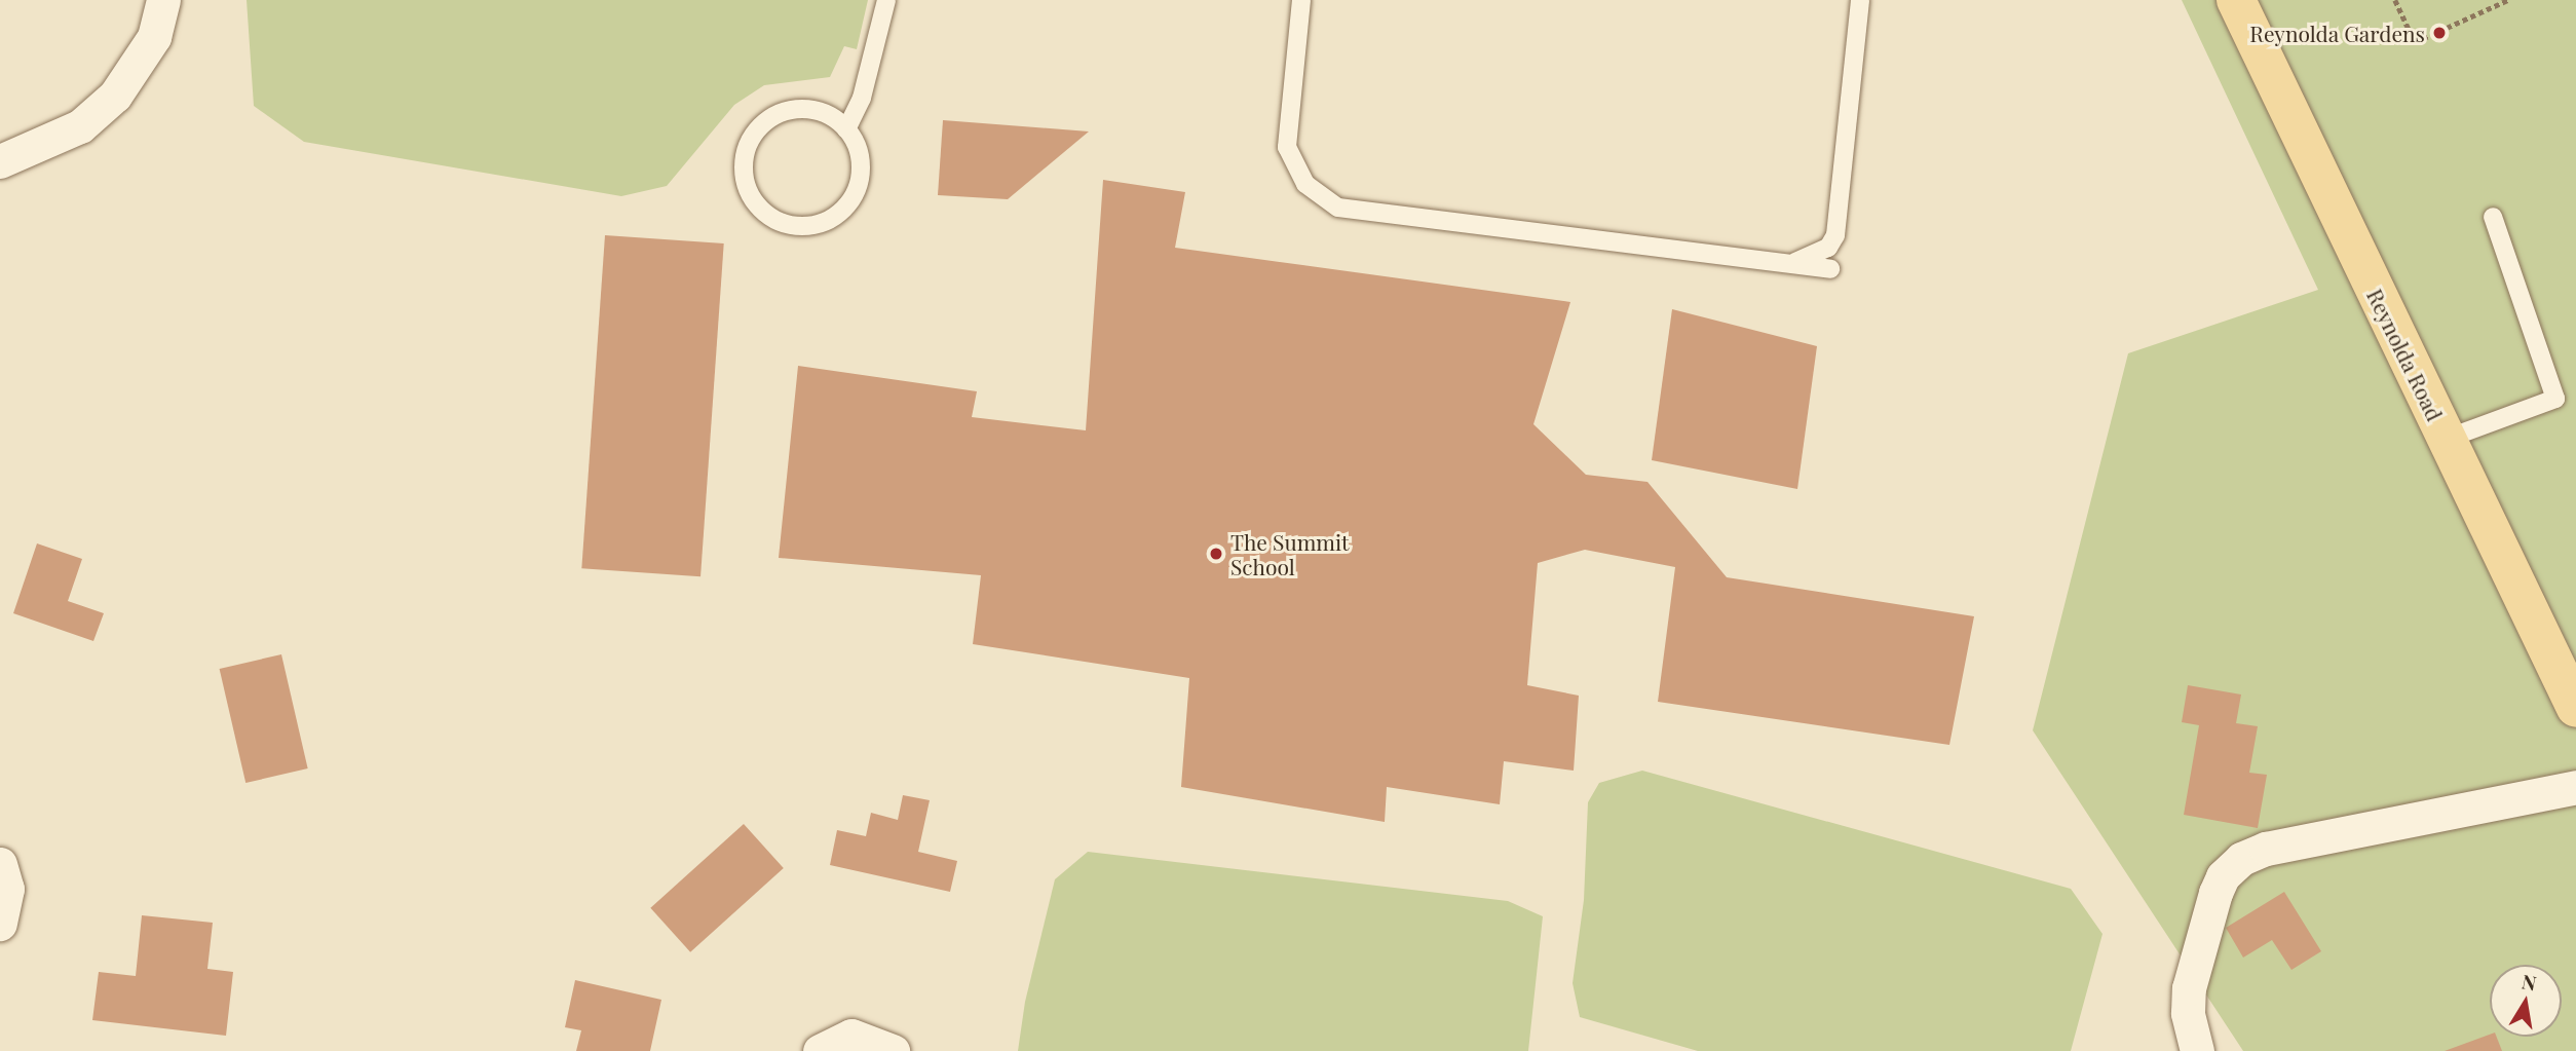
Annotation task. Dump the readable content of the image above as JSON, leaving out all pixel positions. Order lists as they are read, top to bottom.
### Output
{
  "streets": {
    "main road": ["Reynolda Road"]
  },
  "places": ["Reynolda Gardens", "The Summit School"],
  "north": "top"
}
